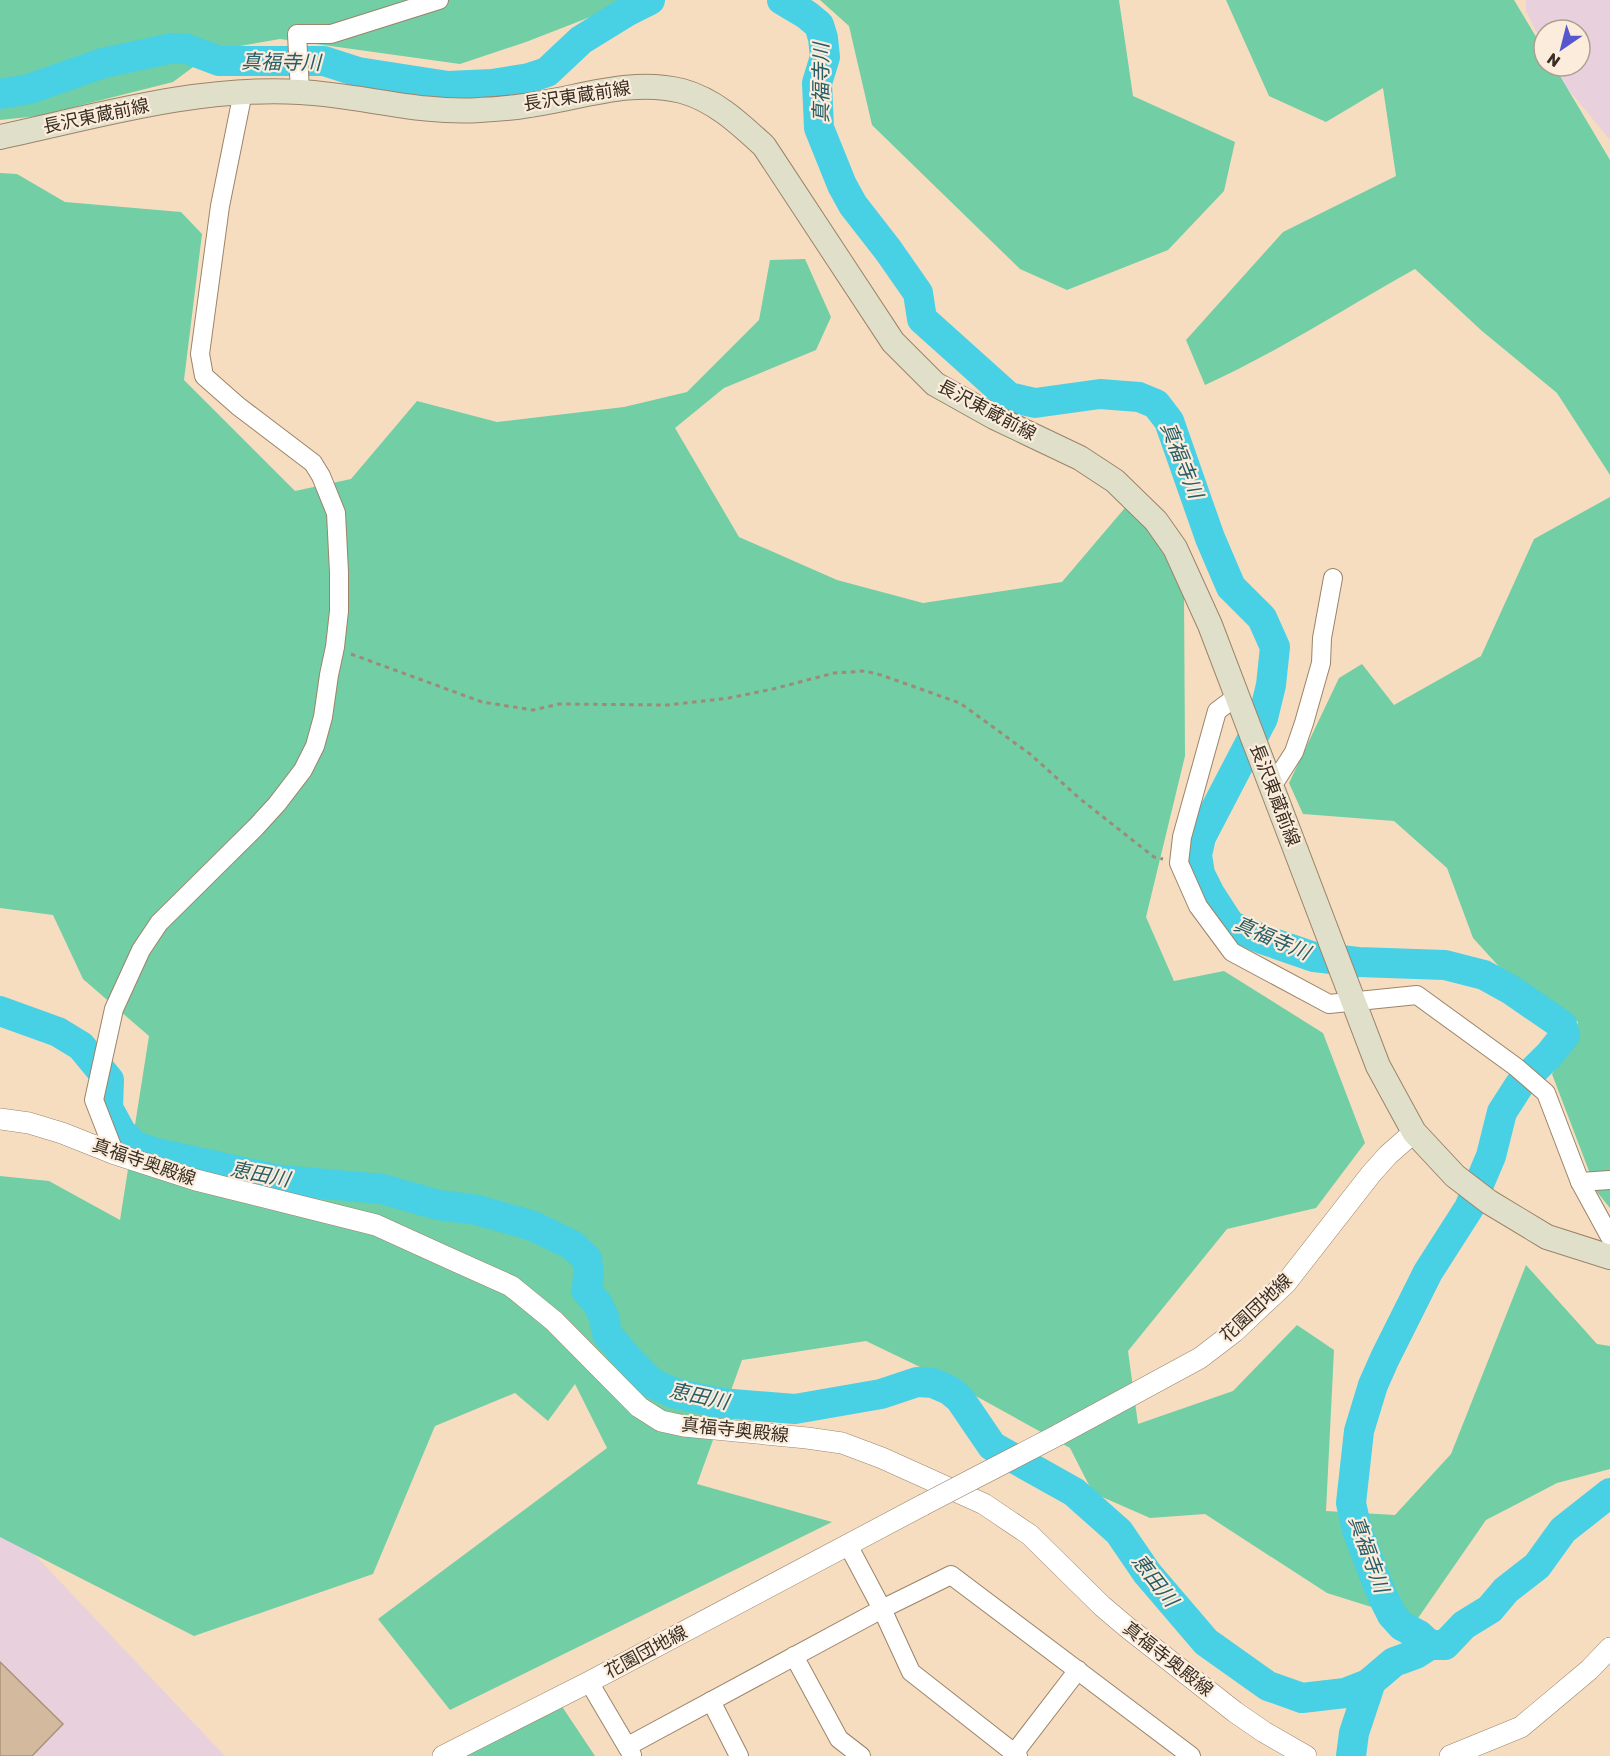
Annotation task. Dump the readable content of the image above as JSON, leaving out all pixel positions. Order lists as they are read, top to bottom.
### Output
{
  "streets": {
    "main road": ["長沢東蔵前線"],
    "street": ["真福寺奥殿線", "花園団地線"]
  },
  "crossings": [
    ["長沢東蔵前線", "花園団地線"]
  ],
  "water": ["真福寺川", "恵田川"],
  "north": "bottom left"
}
